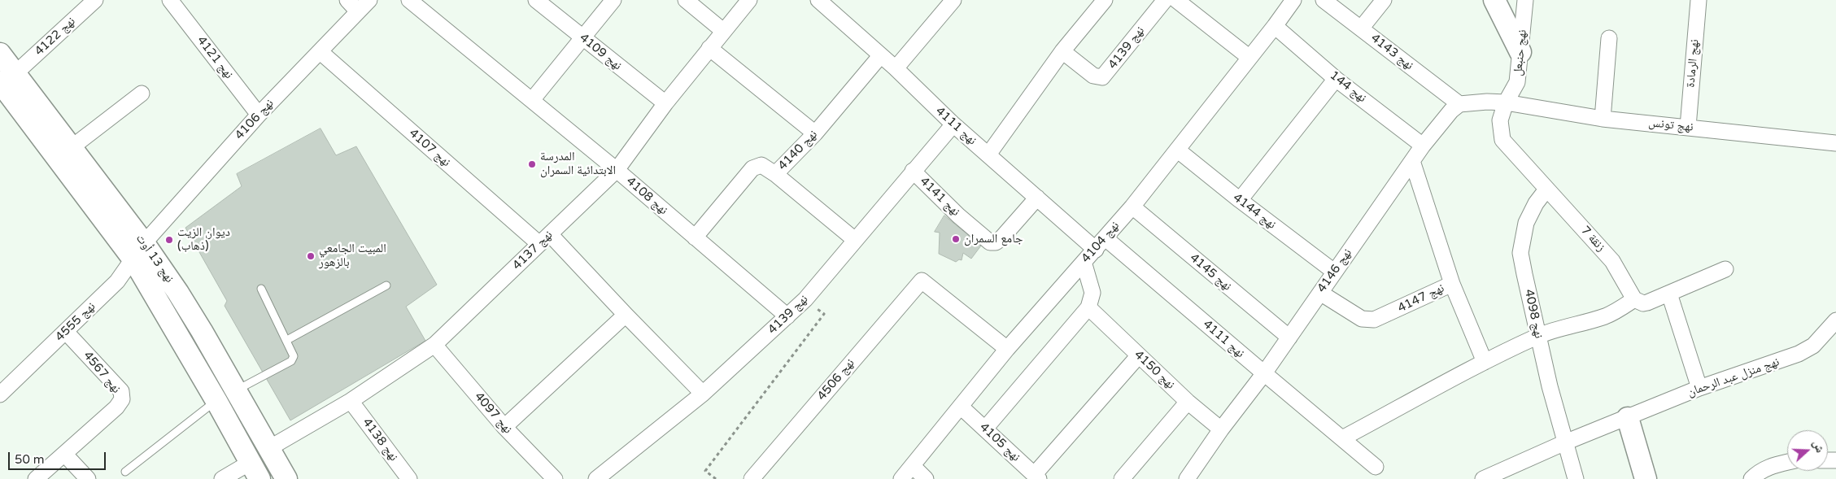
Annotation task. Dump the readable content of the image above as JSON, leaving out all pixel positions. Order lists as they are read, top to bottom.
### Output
{
  "streets": {
    "main road": ["نهج 13 أوت"],
    "street": [
      "نهج 4122",
      "نهج 4139",
      "نهج 4109",
      "نهج 4143",
      "نهج حنبعل",
      "نهج 4121",
      "نهج الرمادة",
      "نهج 144",
      "نهج 4106",
      "نهج تونس",
      "نهج 4111",
      "نهج 4107",
      "نهج 4140",
      "نهج 4108",
      "نهج 4141",
      "نهج 4144",
      "زنقة 7",
      "نهج 4104",
      "نهج 4137",
      "نهج 4146",
      "نهج 4145",
      "نهج 4147",
      "نهج 4098",
      "نهج 4555",
      "نهج 4150",
      "نهج 4567",
      "نهج منزل عبد الرحمان",
      "نهج 4506",
      "نهج 4097",
      "نهج 4138",
      "نهج 4105"
    ]
  },
  "crossings": [
    ["نهج 4122", "نهج 13 أوت"],
    ["نهج 4139", "نهج 4111"],
    ["نهج 4139", "نهج 4107"],
    ["نهج 4139", "نهج 4108"],
    ["نهج 4139", "نهج 4141"],
    ["نهج 4109", "نهج 4137"],
    ["نهج 4143", "نهج 4146"],
    ["نهج حنبعل", "نهج تونس"],
    ["نهج حنبعل", "زنقة 7"],
    ["نهج 4121", "نهج 4106"],
    ["نهج الرمادة", "نهج تونس"],
    ["نهج 144", "نهج 4104"],
    ["نهج 144", "نهج 4146"],
    ["نهج 4106", "نهج 4107"],
    ["نهج 4106", "نهج 13 أوت"],
    ["نهج 4106", "نهج 4555"],
    ["نهج تونس", "زنقة 7"],
    ["نهج 4111", "نهج 4140"],
    ["نهج 4111", "نهج 4141"],
    ["نهج 4111", "نهج 4104"],
    ["نهج 4111", "نهج 4146"],
    ["نهج 4107", "نهج 4137"],
    ["نهج 4140", "نهج 4108"],
    ["نهج 4108", "نهج 4137"],
    ["نهج 4144", "نهج 4104"],
    ["نهج 4144", "نهج 4146"],
    ["زنقة 7", "نهج 4098"],
    ["نهج 4104", "نهج 4145"],
    ["نهج 4104", "نهج 4506"],
    ["نهج 4104", "نهج 4105"],
    ["نهج 4137", "نهج 13 أوت"],
    ["نهج 4137", "نهج 4097"],
    ["نهج 4137", "نهج 4138"],
    ["نهج 13 أوت", "نهج 4555"],
    ["نهج 4146", "نهج 4145"],
    ["نهج 4146", "نهج 4147"],
    ["نهج 4146", "نهج 4150"],
    ["نهج 4555", "نهج 4567"]
  ],
  "places": [
    "المدرسة الابتدائية السمران",
    "جامع السمران",
    "ديوان الزيت (ذهاب)",
    "المبيت الجامعي بالزهور"
  ],
  "scale_bar": "50 m",
  "north": "right"
}
